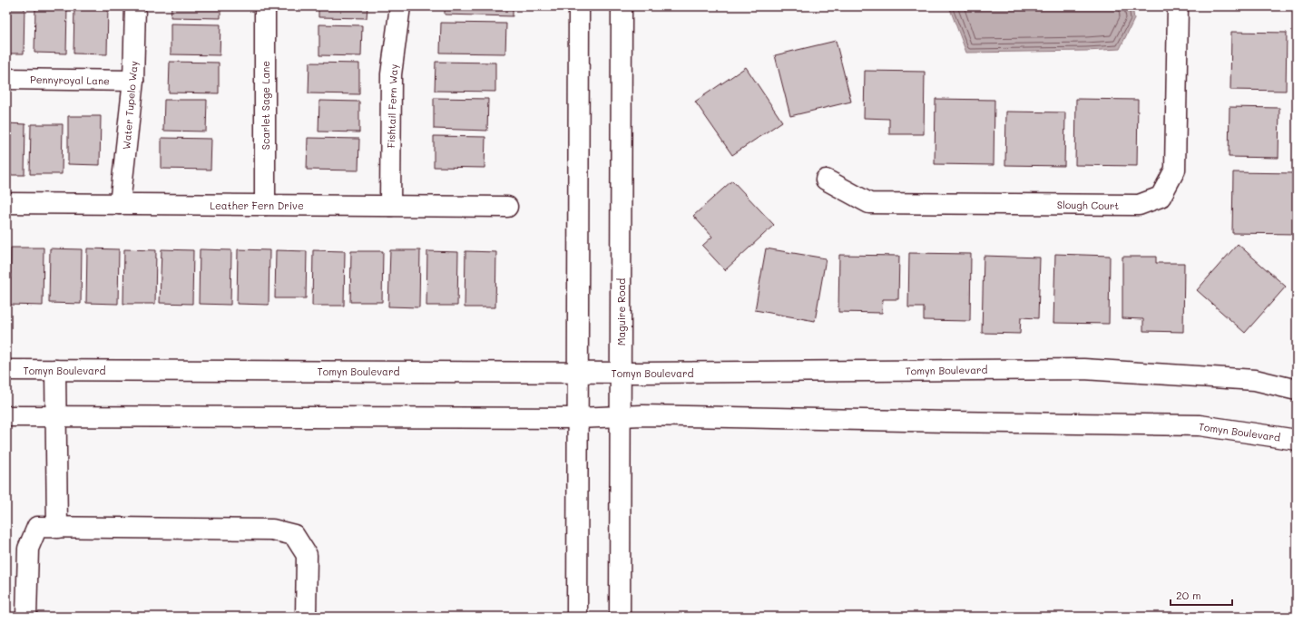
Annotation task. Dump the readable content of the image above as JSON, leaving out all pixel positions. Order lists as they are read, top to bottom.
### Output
{
  "streets": {
    "street": [
      "Pennyroyal Lane",
      "Water Tupelo Way",
      "Scarlet Sage Lane",
      "Fishtail Fern Way",
      "Leather Fern Drive",
      "Slough Court",
      "Maguire Road",
      "Tomyn Boulevard"
    ]
  },
  "crossings": [
    ["Pennyroyal Lane", "Water Tupelo Way"],
    ["Water Tupelo Way", "Leather Fern Drive"],
    ["Scarlet Sage Lane", "Leather Fern Drive"],
    ["Fishtail Fern Way", "Leather Fern Drive"],
    ["Maguire Road", "Tomyn Boulevard"]
  ],
  "scale_bar": "20 m"
}
